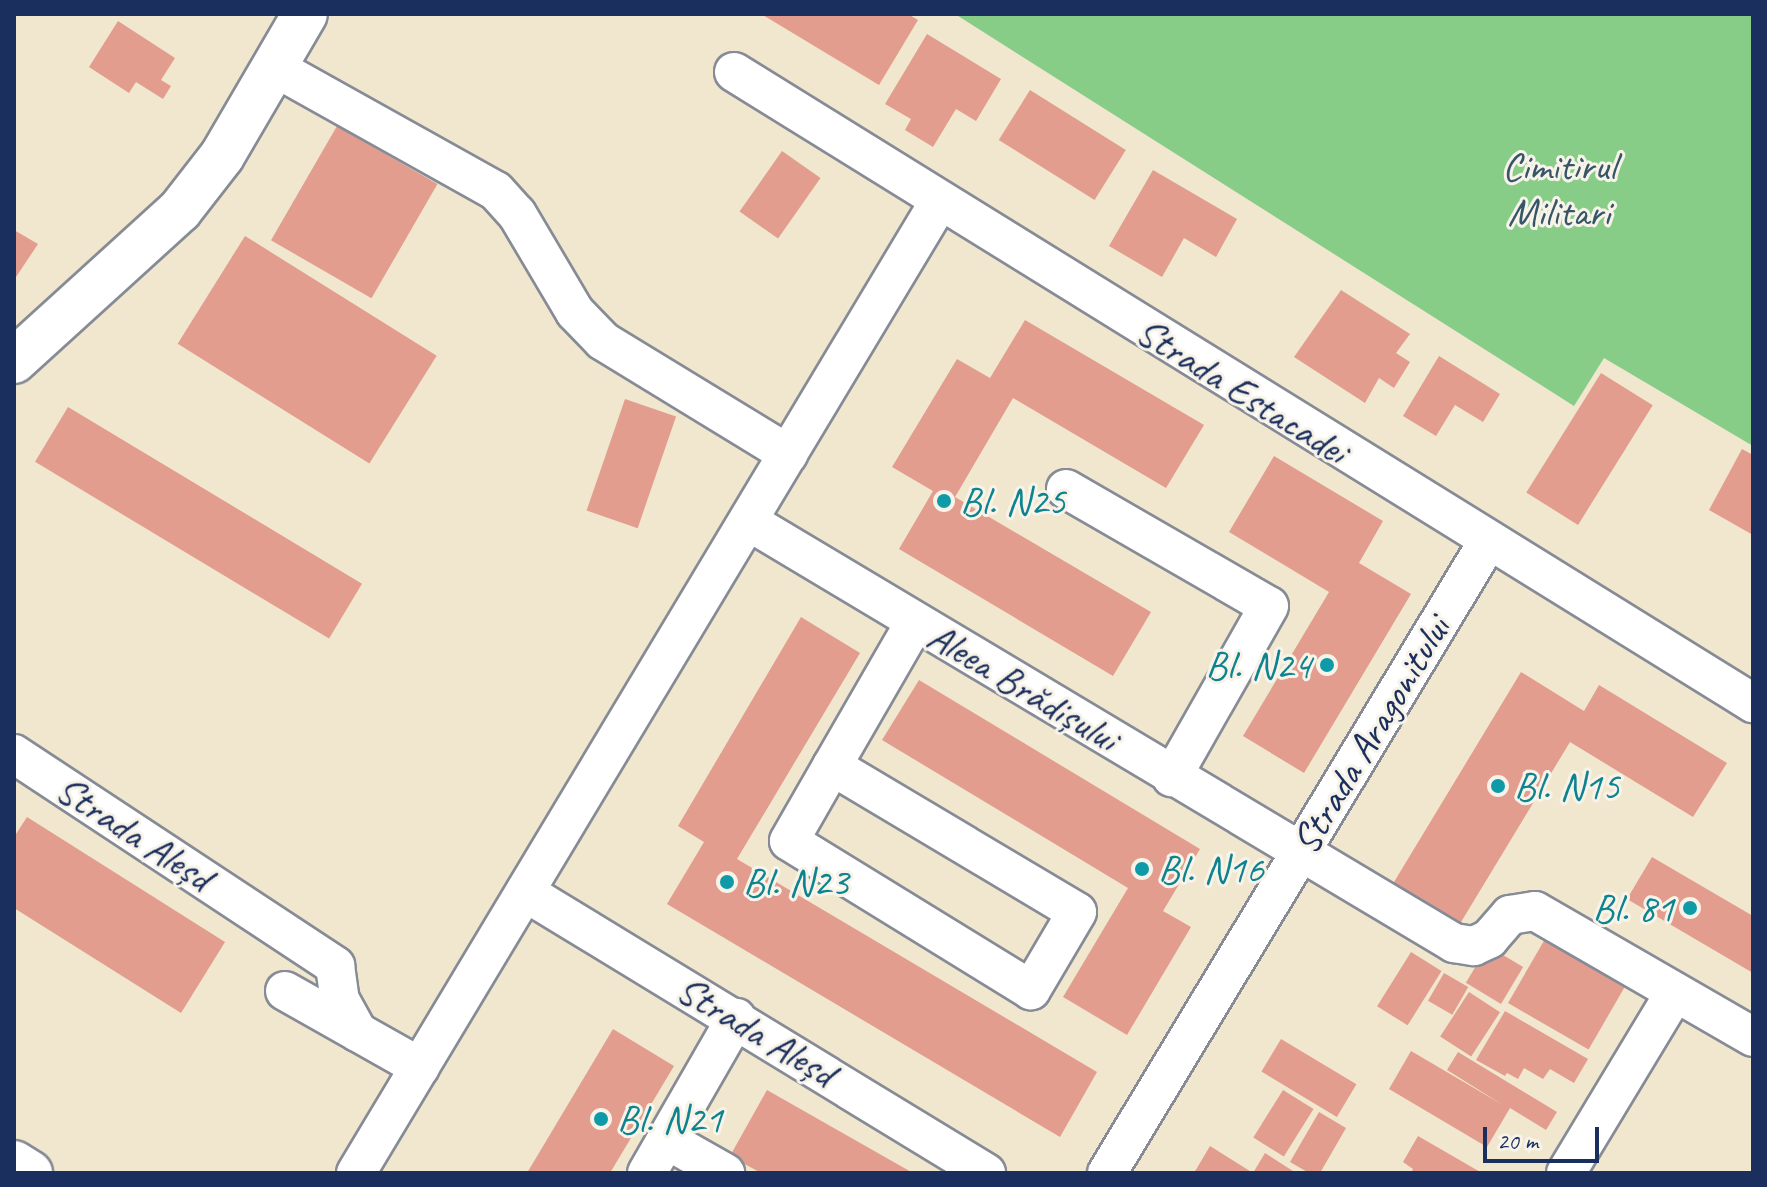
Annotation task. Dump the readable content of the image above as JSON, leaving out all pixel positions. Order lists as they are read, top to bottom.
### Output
{
  "streets": {
    "street": [
      "Strada Estacadei",
      "Aleea Brădișului",
      "Strada Aragonitului",
      "Strada Aleșd"
    ]
  },
  "crossings": [
    ["Strada Estacadei", "Strada Aragonitului"],
    ["Aleea Brădișului", "Strada Aragonitului"]
  ],
  "parks": ["Cimitirul Militari"],
  "places": [
    "Bl. N25",
    "Bl. N24",
    "Bl. N15",
    "Bl. N16",
    "Bl. N23",
    "Bl. 81",
    "Bl. N21"
  ],
  "scale_bar": "20 m"
}
